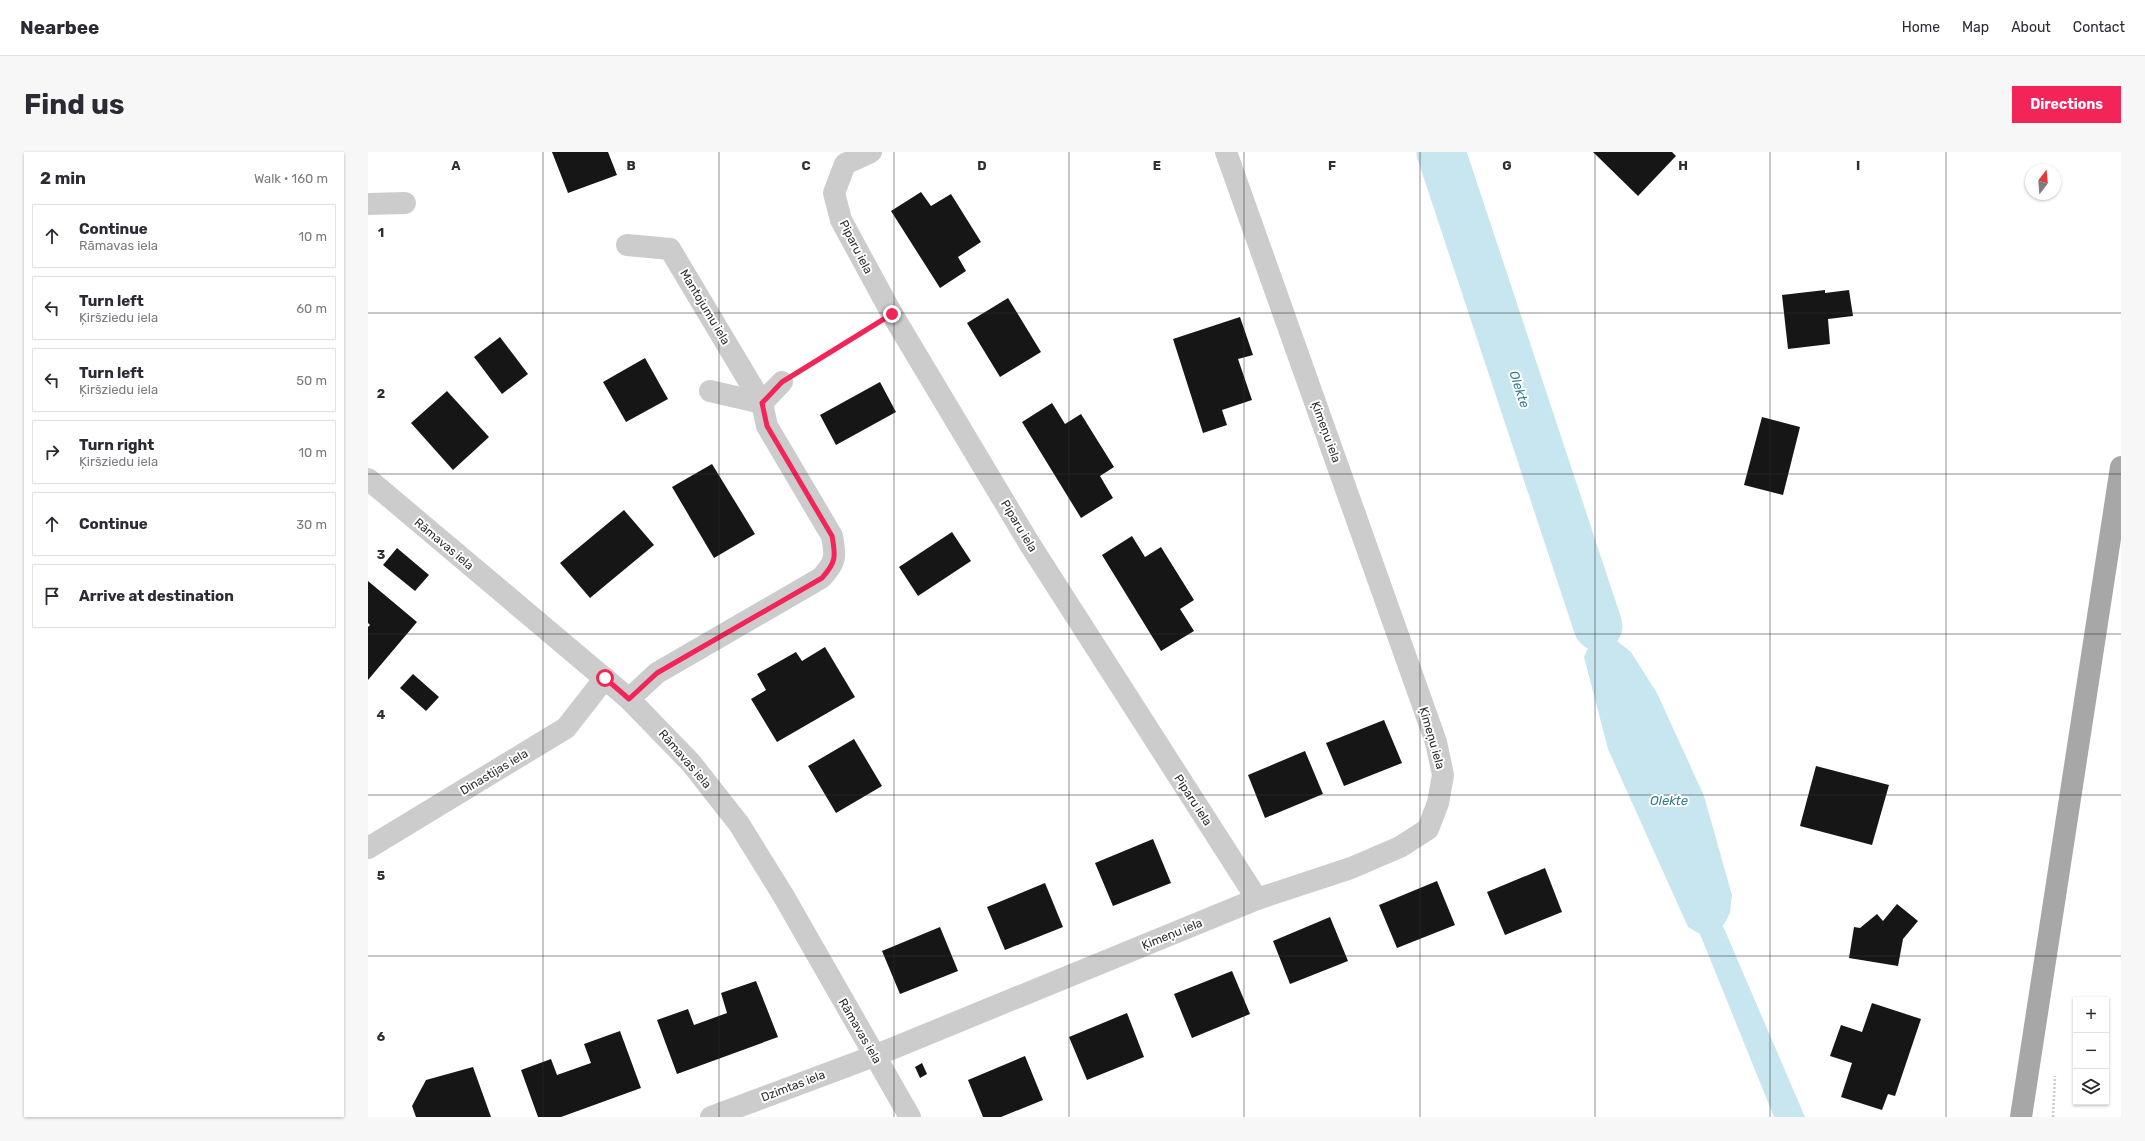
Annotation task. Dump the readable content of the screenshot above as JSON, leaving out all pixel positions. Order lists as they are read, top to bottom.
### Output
{
  "streets": {
    "street": [
      "Piparu iela",
      "Mantojumu iela",
      "Ķimeņu iela",
      "Rāmavas iela",
      "Dinastijas iela",
      "Dzimtas iela"
    ]
  },
  "crossings": [
    ["Piparu iela", "Ķimeņu iela"],
    ["Ķimeņu iela", "Rāmavas iela"],
    ["Ķimeņu iela", "Dzimtas iela"],
    ["Rāmavas iela", "Dinastijas iela"],
    ["Rāmavas iela", "Dzimtas iela"]
  ],
  "water": ["Olekte"],
  "north": "top",
  "page": {
    "header": "Nearbee",
    "nav": [
      "Home",
      "Map",
      "About",
      "Contact"
    ],
    "buttons": "Directions",
    "title": "Find us",
    "heading": ["2 min", "Walk · 160 m"],
    "list": [
      ["Continue", "Rāmavas iela", "10 m"],
      ["Turn left", "Ķiršziedu iela", "60 m"],
      ["Turn left", "Ķiršziedu iela", "50 m"],
      ["Turn right", "Ķiršziedu iela", "10 m"],
      ["Continue", "30 m"],
      "Arrive at destination"
    ],
    "map_buttons": ["+", "−"]
  },
  "grid": {
    "columns": [
      "A",
      "B",
      "C",
      "D",
      "E",
      "F",
      "G",
      "H",
      "I"
    ],
    "rows": [
      "1",
      "2",
      "3",
      "4",
      "5",
      "6"
    ]
  }
}
